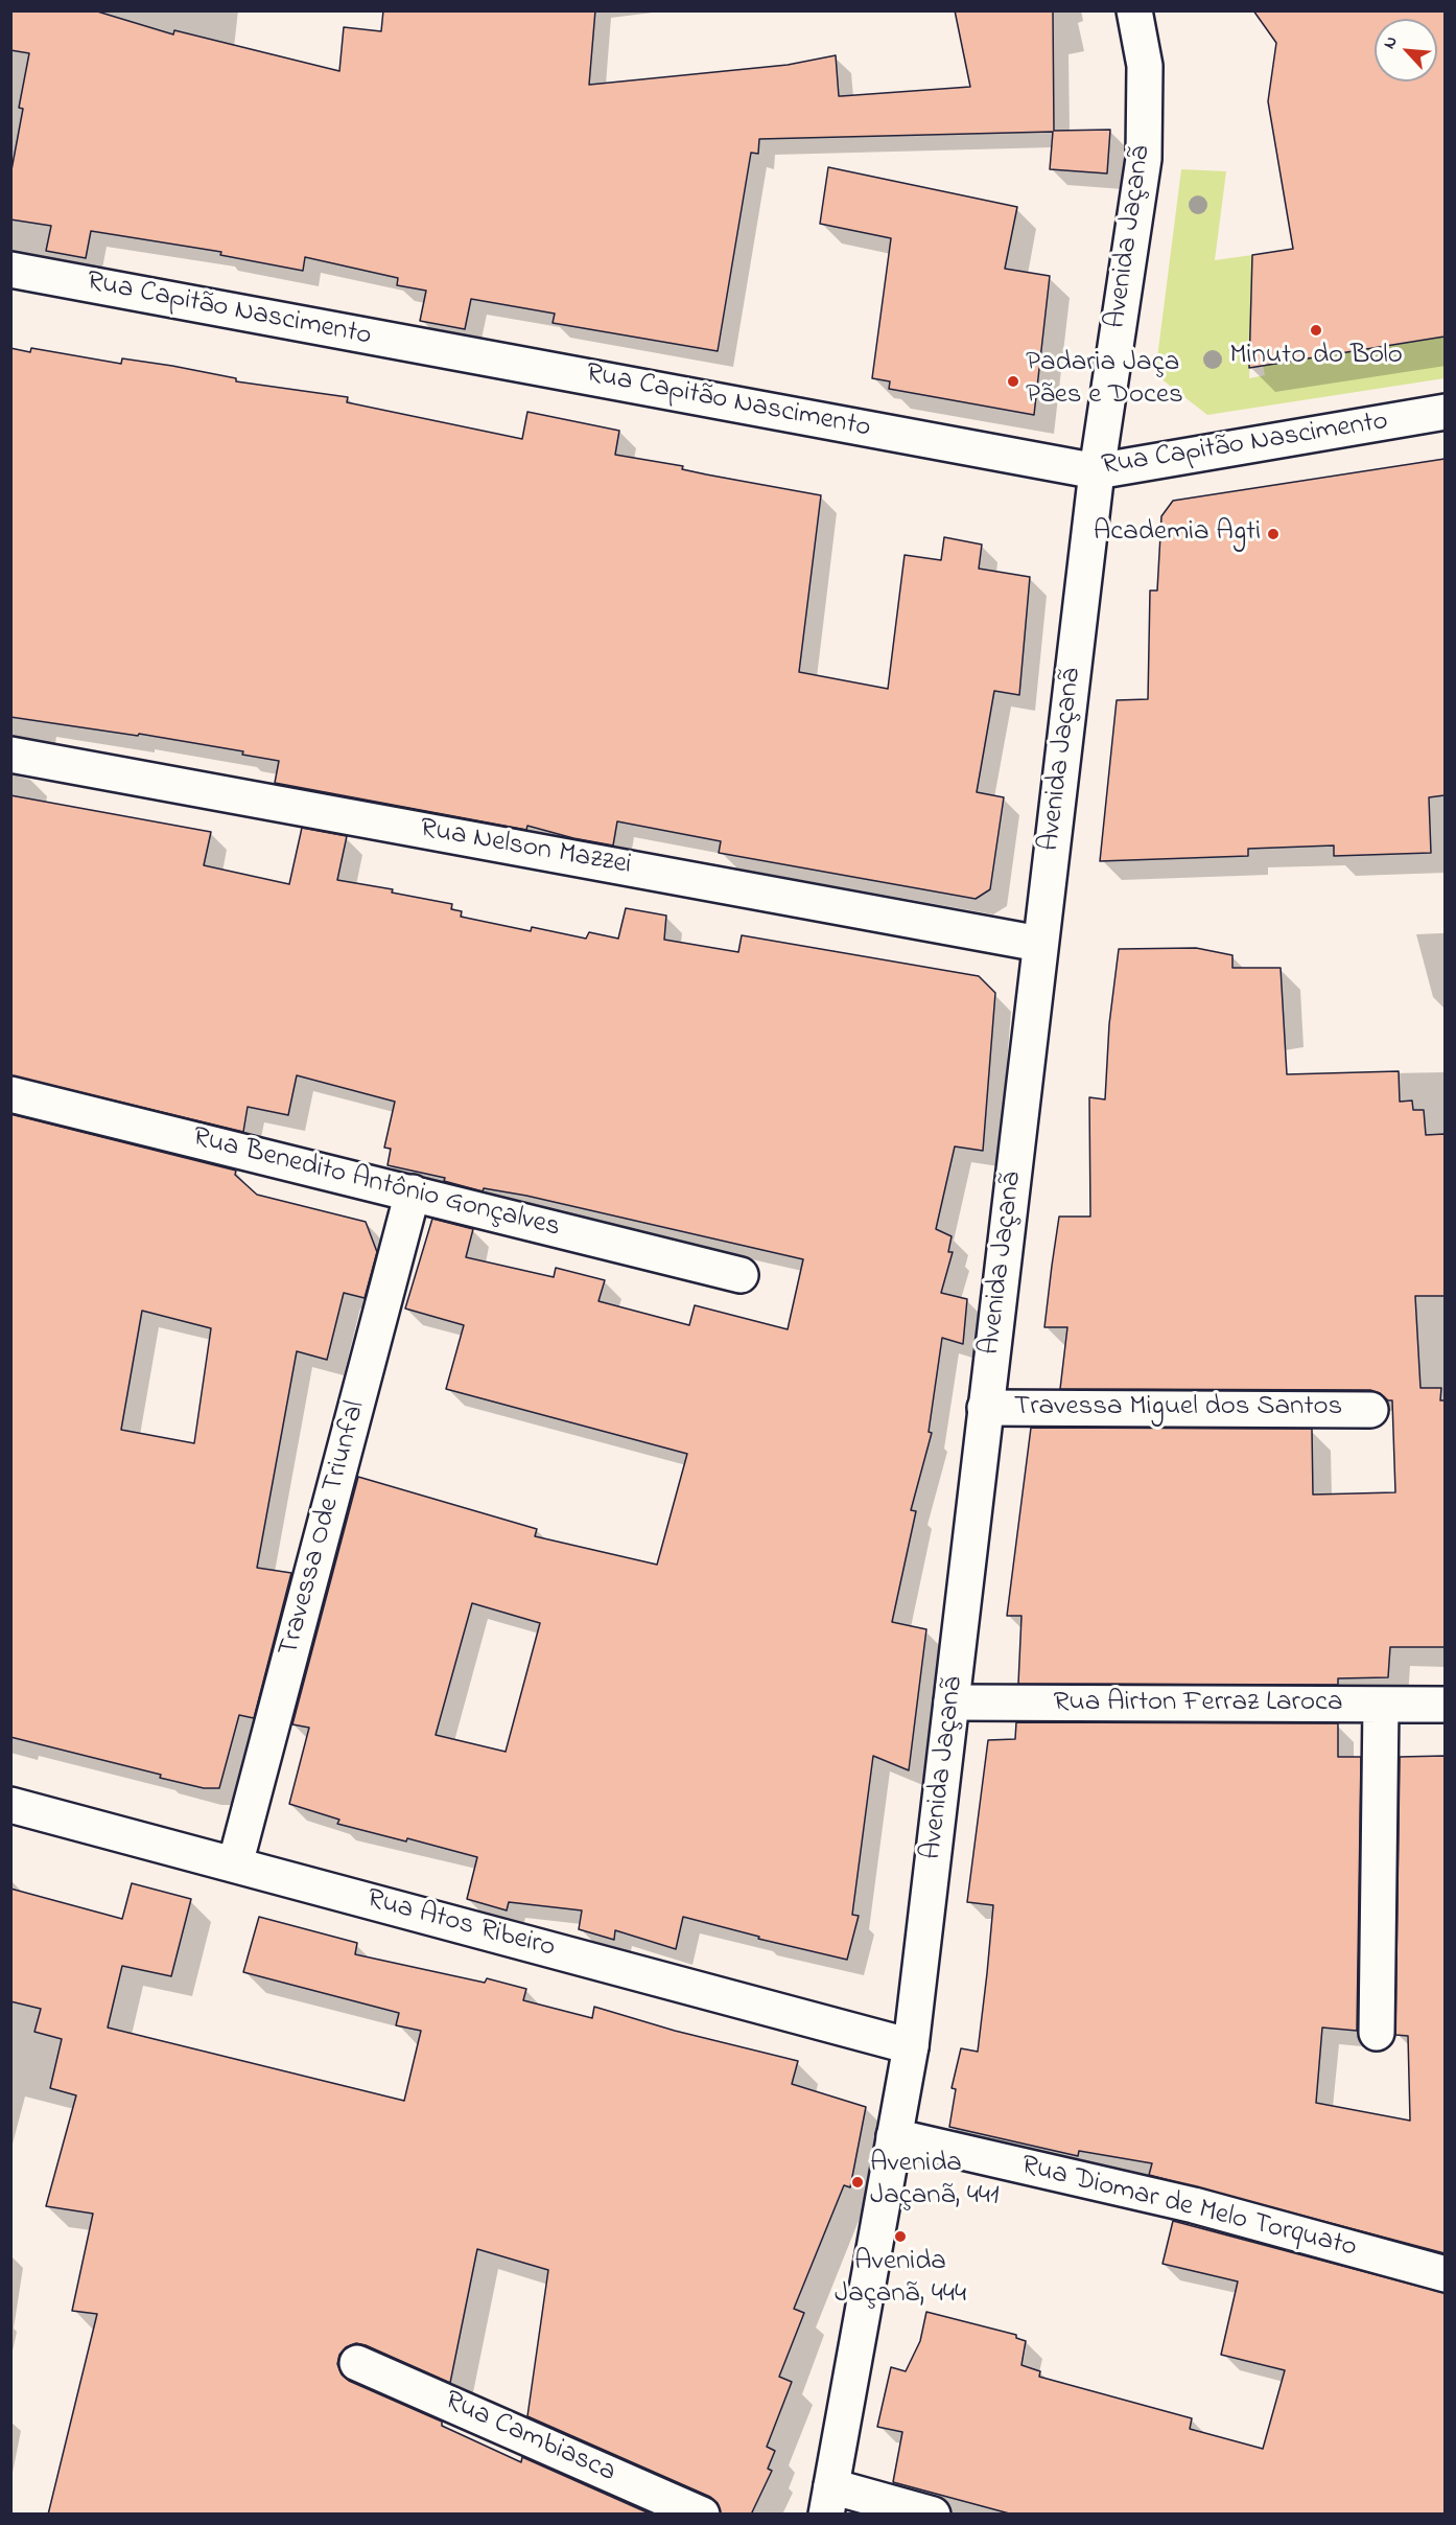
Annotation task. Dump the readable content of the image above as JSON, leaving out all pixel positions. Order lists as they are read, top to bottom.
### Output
{
  "streets": {
    "street": [
      "Avenida Jaçanã",
      "Rua Capitão Nascimento",
      "Rua Nelson Mazzei",
      "Rua Benedito Antônio Gonçalves",
      "Travessa Miguel dos Santos",
      "Travessa Ode Triunfal",
      "Rua Airton Ferraz Laroca",
      "Rua Atos Ribeiro",
      "Rua Diomar de Melo Torquato",
      "Rua Cambiasca"
    ]
  },
  "crossings": [
    ["Avenida Jaçanã", "Rua Capitão Nascimento"],
    ["Avenida Jaçanã", "Rua Nelson Mazzei"],
    ["Avenida Jaçanã", "Travessa Miguel dos Santos"],
    ["Avenida Jaçanã", "Rua Airton Ferraz Laroca"],
    ["Avenida Jaçanã", "Rua Atos Ribeiro"],
    ["Avenida Jaçanã", "Rua Diomar de Melo Torquato"],
    ["Rua Benedito Antônio Gonçalves", "Travessa Ode Triunfal"],
    ["Travessa Ode Triunfal", "Rua Atos Ribeiro"]
  ],
  "places": [
    "Minuto do Bolo",
    "Padaria Jaça Pães e Doces",
    "Academia Agti",
    "Avenida Jaçanã, 441",
    "Avenida Jaçanã, 444"
  ],
  "north": "top left"
}
